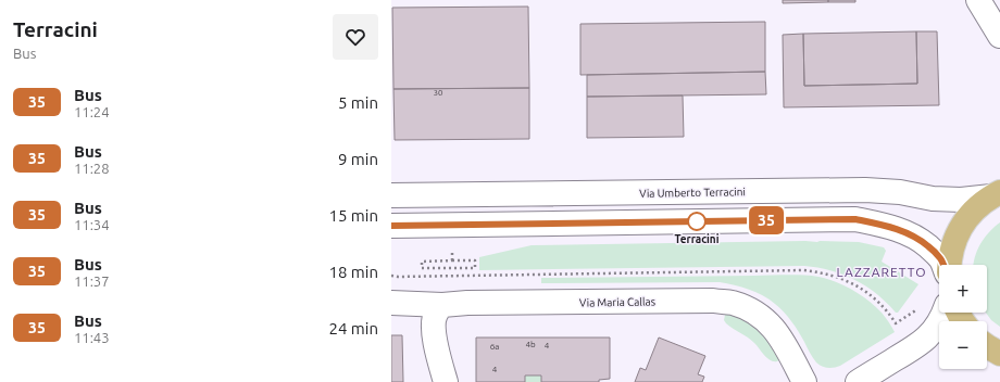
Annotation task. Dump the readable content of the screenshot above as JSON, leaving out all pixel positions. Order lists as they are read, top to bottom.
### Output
{
  "streets": {
    "main road": ["Via Umberto Terracini", "Via Maria Callas"]
  },
  "districts": ["LAZZARETTO"],
  "places": ["Terracini"],
  "lines": ["bus line 35"],
  "house_numbers": [
    "30",
    "4b",
    "4",
    "6a",
    "4"
  ],
  "page": {
    "heading": ["Terracini", "Bus"],
    "on_map": "35",
    "list": [
      {
        "mark": "35",
        "name": "Bus",
        "note": "11:24",
        "value": "5 min"
      },
      {
        "mark": "35",
        "name": "Bus",
        "note": "11:28",
        "value": "9 min"
      },
      {
        "mark": "35",
        "name": "Bus",
        "note": "11:34",
        "value": "15 min"
      },
      {
        "mark": "35",
        "name": "Bus",
        "note": "11:37",
        "value": "18 min"
      },
      {
        "mark": "35",
        "name": "Bus",
        "note": "11:43",
        "value": "24 min"
      }
    ],
    "map_buttons": ["+", "−"]
  }
}
